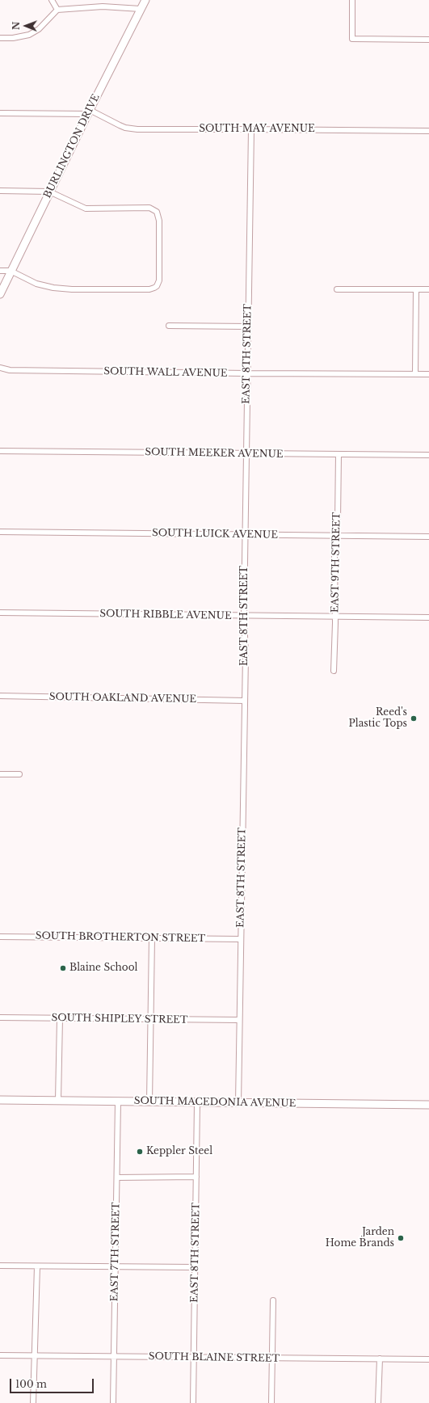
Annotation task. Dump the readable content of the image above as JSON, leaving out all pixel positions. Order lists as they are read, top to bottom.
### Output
{
  "streets": {
    "street": [
      "SOUTH MAY AVENUE",
      "BURLINGTON DRIVE",
      "EAST 8TH STREET",
      "SOUTH WALL AVENUE",
      "SOUTH MEEKER AVENUE",
      "SOUTH LUICK AVENUE",
      "EAST 9TH STREET",
      "SOUTH RIBBLE AVENUE",
      "SOUTH OAKLAND AVENUE",
      "SOUTH BROTHERTON STREET",
      "SOUTH SHIPLEY STREET",
      "SOUTH MACEDONIA AVENUE",
      "EAST 7TH STREET",
      "SOUTH BLAINE STREET"
    ]
  },
  "crossings": [
    ["SOUTH MAY AVENUE", "BURLINGTON DRIVE"],
    ["SOUTH MAY AVENUE", "EAST 8TH STREET"],
    ["EAST 8TH STREET", "SOUTH WALL AVENUE"],
    ["EAST 8TH STREET", "SOUTH MEEKER AVENUE"],
    ["EAST 8TH STREET", "SOUTH LUICK AVENUE"],
    ["EAST 8TH STREET", "SOUTH RIBBLE AVENUE"],
    ["EAST 8TH STREET", "SOUTH OAKLAND AVENUE"],
    ["EAST 8TH STREET", "SOUTH BROTHERTON STREET"],
    ["EAST 8TH STREET", "SOUTH SHIPLEY STREET"],
    ["EAST 8TH STREET", "SOUTH MACEDONIA AVENUE"],
    ["EAST 8TH STREET", "SOUTH BLAINE STREET"],
    ["SOUTH MEEKER AVENUE", "EAST 9TH STREET"],
    ["SOUTH LUICK AVENUE", "EAST 9TH STREET"],
    ["EAST 9TH STREET", "SOUTH RIBBLE AVENUE"],
    ["SOUTH MACEDONIA AVENUE", "EAST 7TH STREET"],
    ["EAST 7TH STREET", "SOUTH BLAINE STREET"]
  ],
  "places": [
    "Reed's Plastic Tops",
    "Blaine School",
    "Keppler Steel",
    "Jarden Home Brands"
  ],
  "scale_bar": "100 m",
  "north": "left"
}
